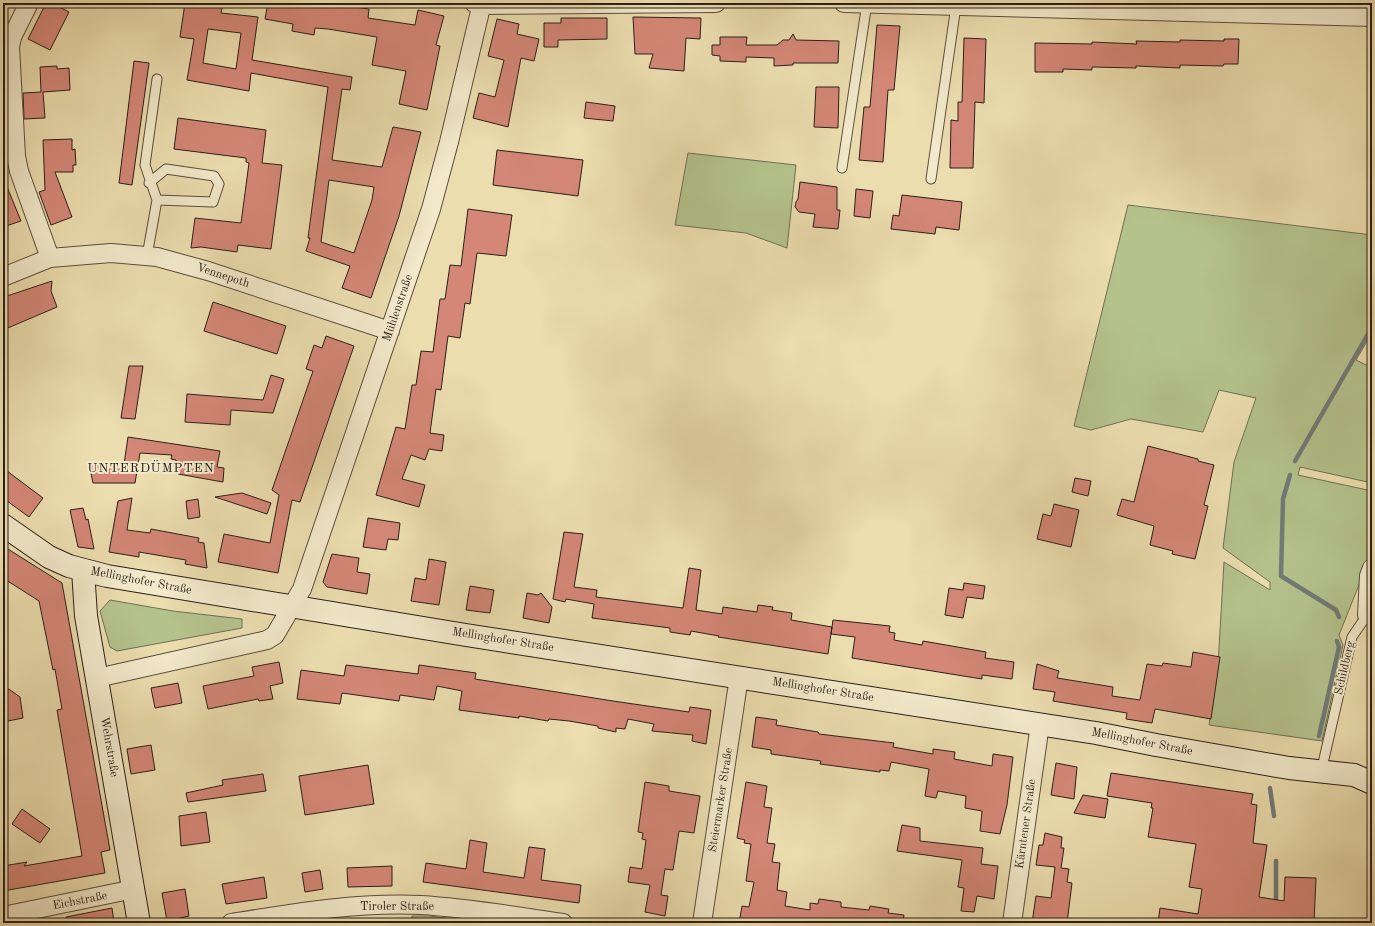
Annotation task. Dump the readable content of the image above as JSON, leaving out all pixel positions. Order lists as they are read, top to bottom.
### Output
{
  "streets": {
    "main road": ["Mellinghofer Straße", "Wehrstraße"],
    "street": [
      "Vennepoth",
      "Mühlenstraße",
      "Schildberg",
      "Steiermarker Straße",
      "Kärntener Straße",
      "Eichstraße",
      "Tiroler Straße"
    ]
  },
  "crossings": [
    ["Vennepoth", "Mühlenstraße"],
    ["Mühlenstraße", "Mellinghofer Straße"],
    ["Mellinghofer Straße", "Schildberg"],
    ["Mellinghofer Straße", "Wehrstraße"],
    ["Mellinghofer Straße", "Steiermarker Straße"],
    ["Mellinghofer Straße", "Kärntener Straße"],
    ["Wehrstraße", "Eichstraße"]
  ],
  "districts": ["UNTERDÜMPTEN"]
}
